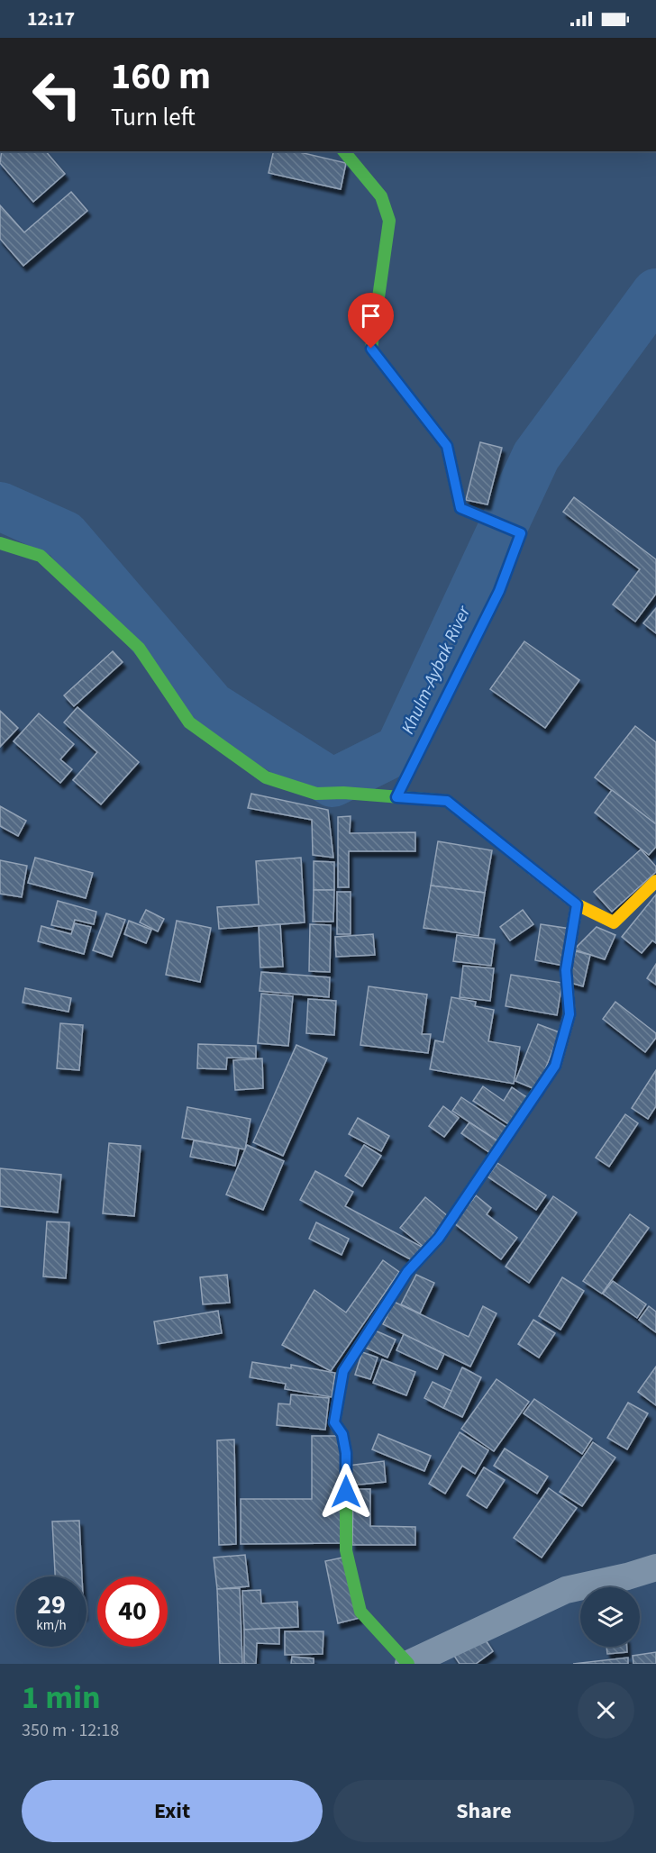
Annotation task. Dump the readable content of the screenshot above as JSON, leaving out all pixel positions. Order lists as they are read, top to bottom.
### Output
{
  "water": ["Khulm-Aybak River"],
  "page": {
    "status": "12:17",
    "turn": ["160 m", "Turn left"],
    "speed": "29 km/h",
    "limit": "40",
    "heading": ["1 min", "350 m · 12:18"],
    "buttons": ["Exit", "Share"]
  }
}
